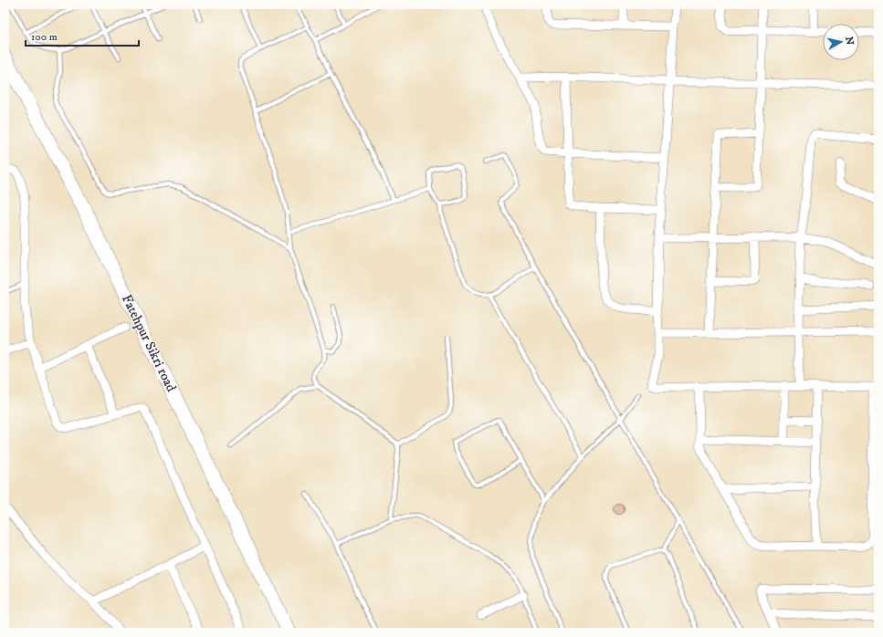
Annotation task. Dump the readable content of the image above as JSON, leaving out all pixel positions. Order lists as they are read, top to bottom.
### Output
{
  "streets": {
    "main road": ["Fatehpur Sikri road"]
  },
  "scale_bar": "100 m",
  "north": "right"
}
